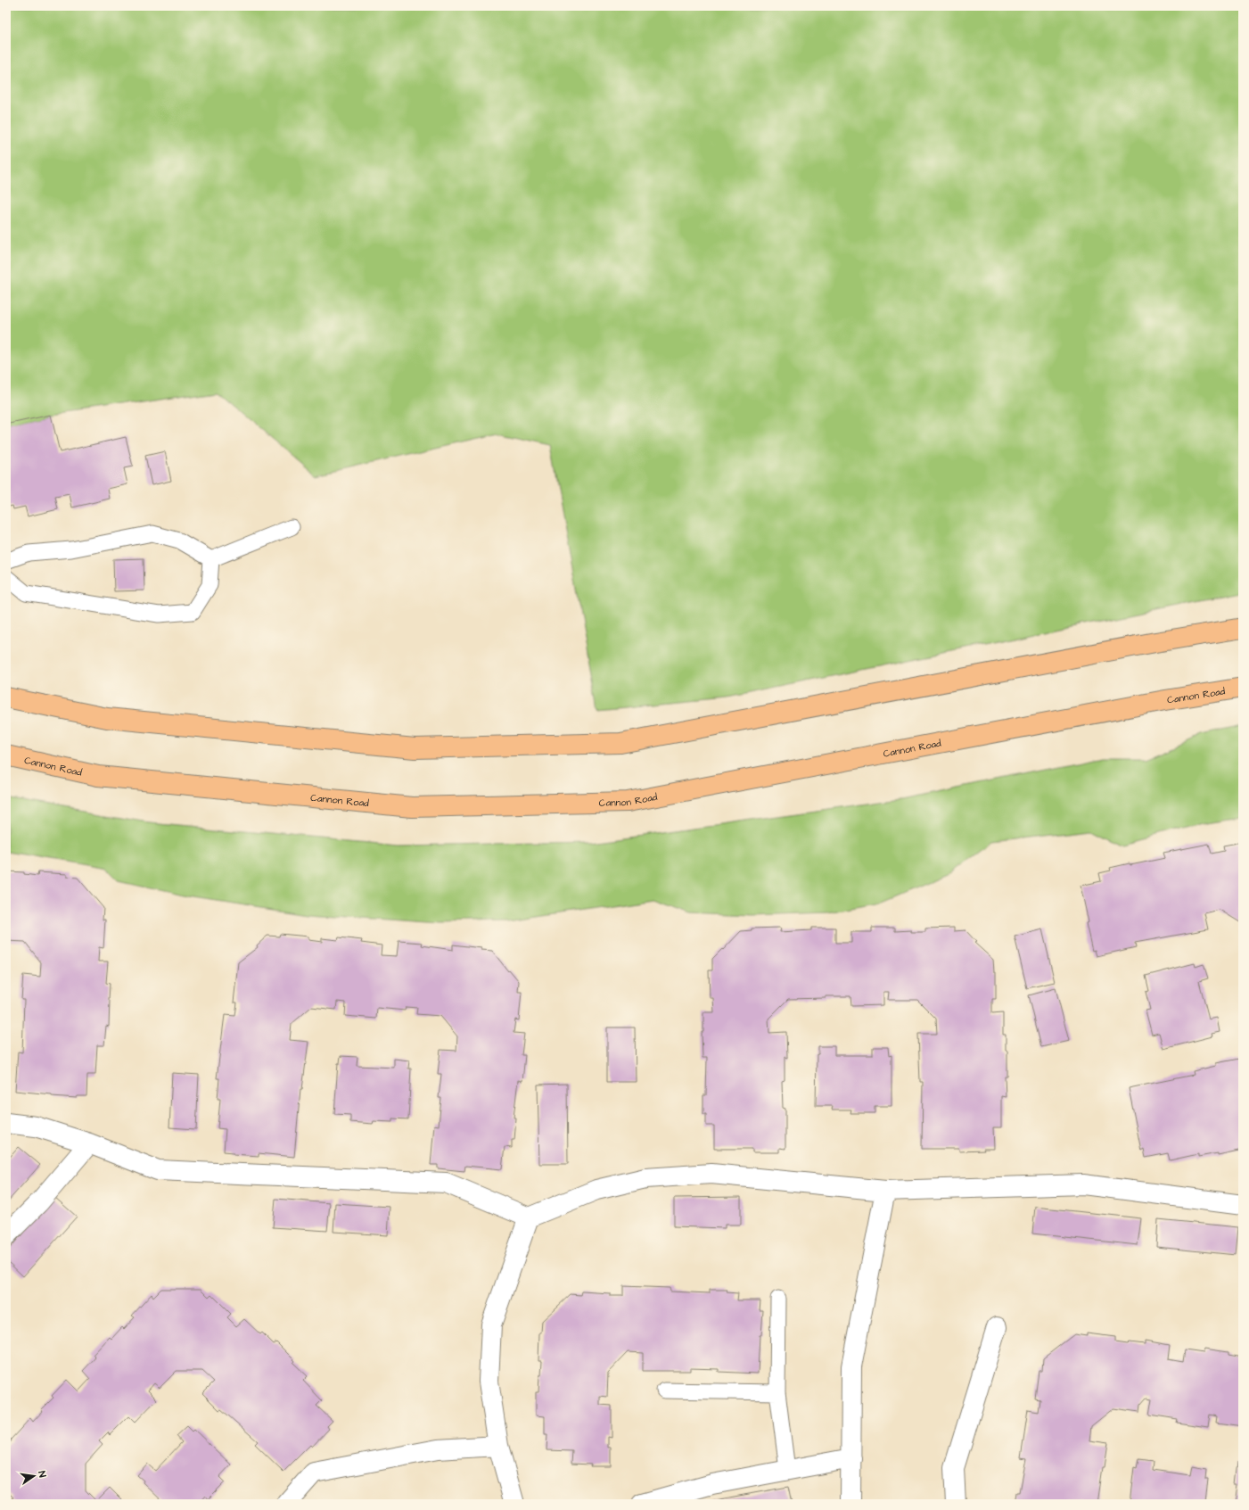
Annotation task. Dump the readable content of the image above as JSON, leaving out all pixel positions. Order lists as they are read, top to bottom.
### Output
{
  "streets": {
    "main road": ["Cannon Road"]
  },
  "north": "right"
}
